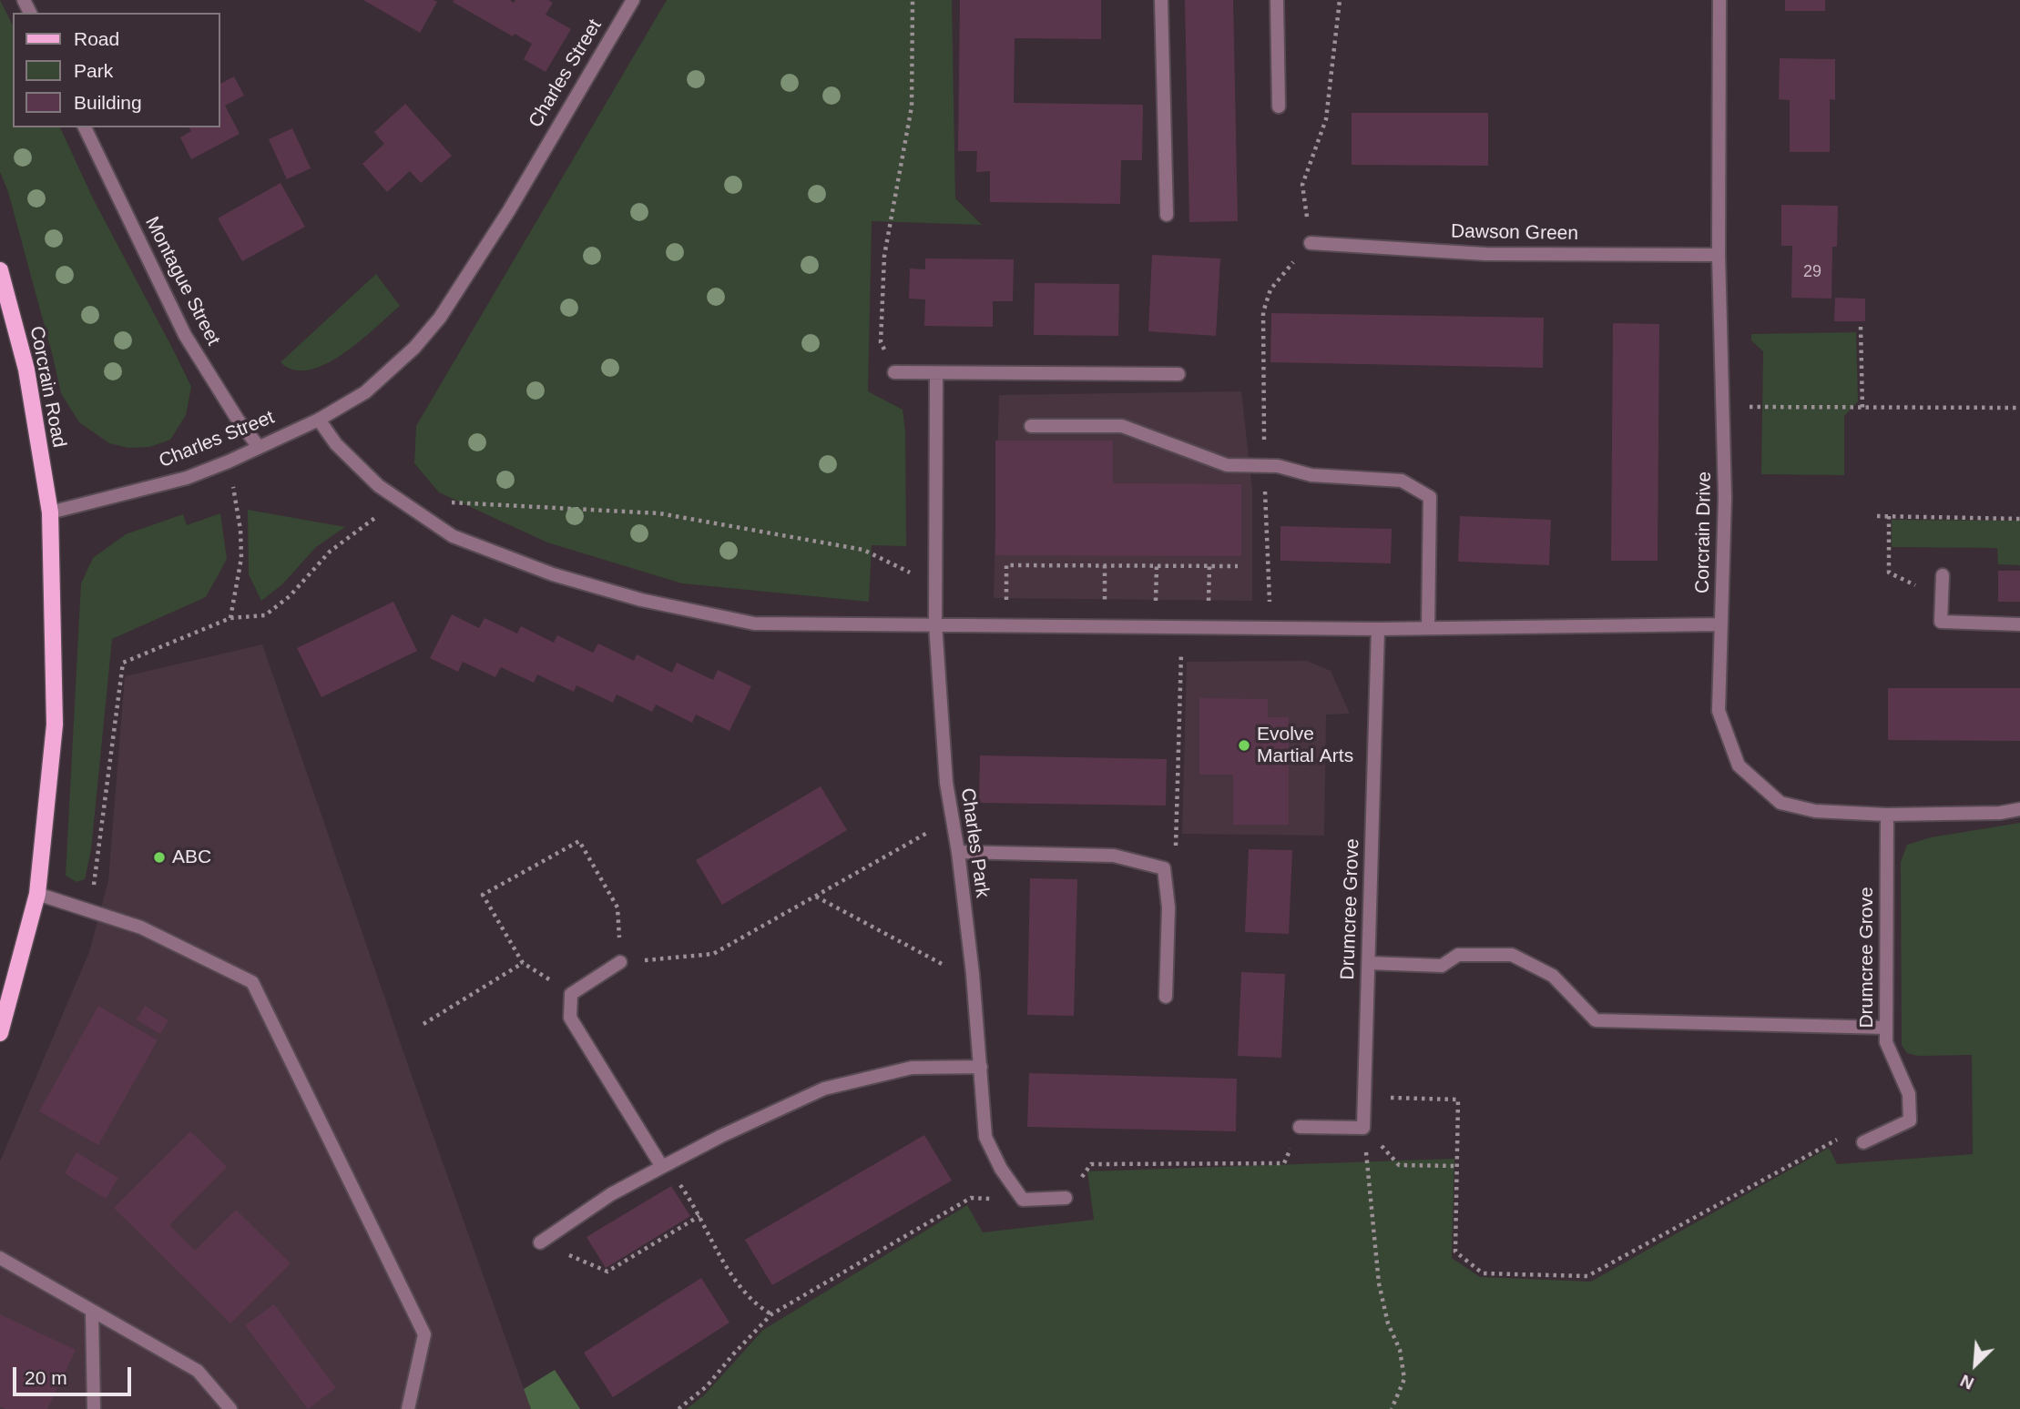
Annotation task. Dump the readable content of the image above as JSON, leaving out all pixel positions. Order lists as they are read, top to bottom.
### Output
{
  "streets": {
    "main road": ["Corcrain Road"],
    "street": [
      "Charles Street",
      "Dawson Green",
      "Montague Street",
      "Corcrain Drive",
      "Charles Park",
      "Drumcree Grove"
    ]
  },
  "crossings": [
    ["Charles Street", "Montague Street"],
    ["Charles Street", "Corcrain Road"],
    ["Dawson Green", "Corcrain Drive"],
    ["Corcrain Drive", "Drumcree Grove"]
  ],
  "places": ["Evolve Martial Arts", "ABC"],
  "house_numbers": ["29"],
  "legend": ["Road", "Park", "Building"],
  "scale_bar": "20 m",
  "north": "bottom left"
}
